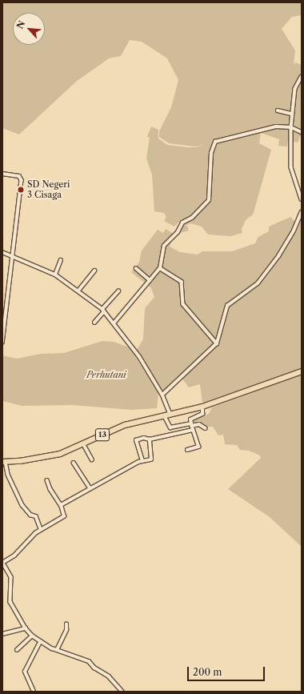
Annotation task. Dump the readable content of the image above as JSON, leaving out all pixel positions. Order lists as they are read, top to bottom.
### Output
{
  "streets": {
    "highway": ["13"]
  },
  "parks": ["Perhutani"],
  "places": ["SD Negeri 3 Cisaga"],
  "scale_bar": "200 m",
  "north": "top left"
}
